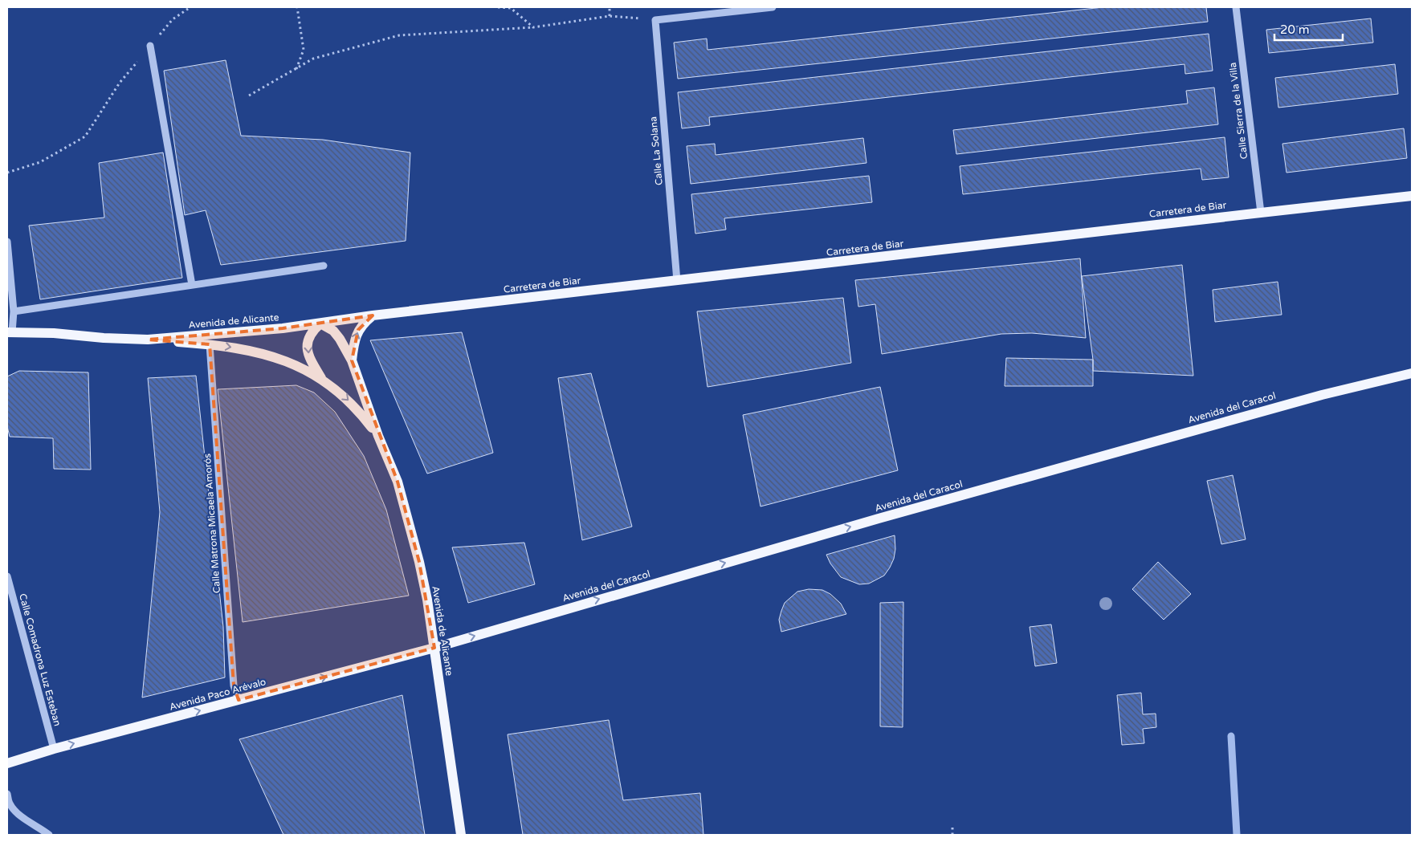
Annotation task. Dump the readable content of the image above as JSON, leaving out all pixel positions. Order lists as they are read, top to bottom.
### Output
{
  "streets": {
    "main road": [
      "Carretera de Biar",
      "Avenida de Alicante",
      "Avenida del Caracol",
      "Avenida Paco Arévalo"
    ],
    "street": [
      "Calle Sierra de la Villa",
      "Calle La Solana",
      "Calle Matrona Micaela Amorós",
      "Calle Comadrona Luz Esteban"
    ]
  },
  "crossings": [
    ["Calle Sierra de la Villa", "Carretera de Biar"],
    ["Calle La Solana", "Carretera de Biar"],
    ["Carretera de Biar", "Avenida de Alicante"],
    ["Avenida de Alicante", "Avenida del Caracol"],
    ["Avenida de Alicante", "Calle Matrona Micaela Amorós"],
    ["Avenida de Alicante", "Avenida Paco Arévalo"],
    ["Avenida del Caracol", "Avenida Paco Arévalo"],
    ["Calle Matrona Micaela Amorós", "Avenida Paco Arévalo"],
    ["Calle Comadrona Luz Esteban", "Avenida Paco Arévalo"]
  ],
  "one_way": ["Avenida del Caracol", "Avenida Paco Arévalo"],
  "scale_bar": "20 m"
}
